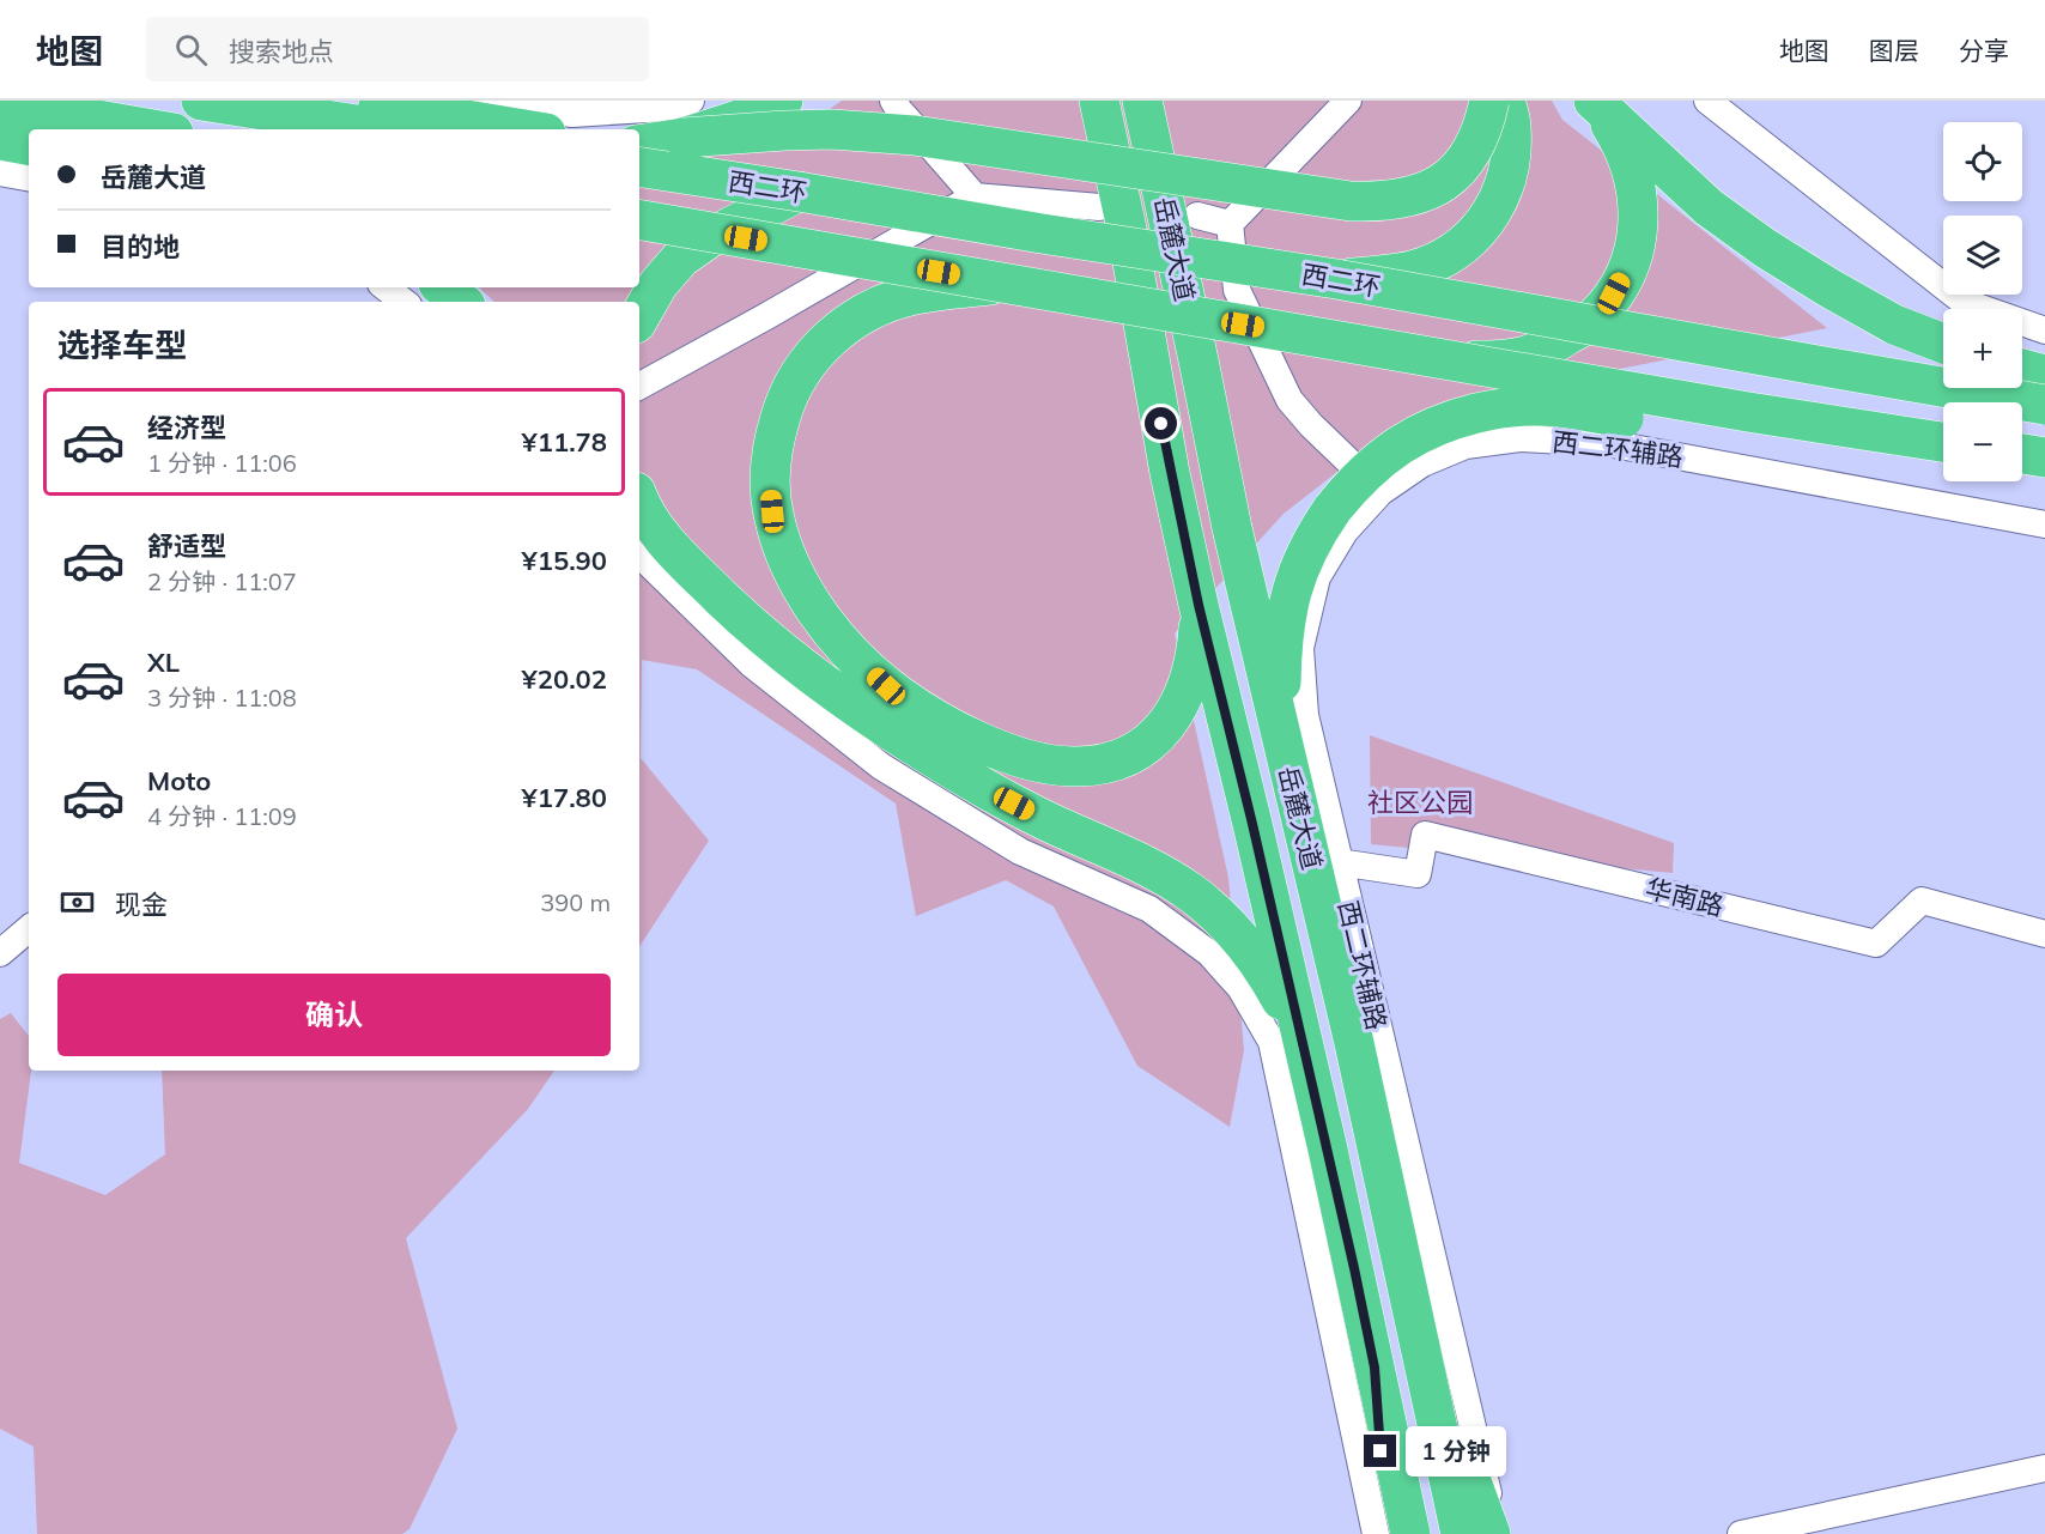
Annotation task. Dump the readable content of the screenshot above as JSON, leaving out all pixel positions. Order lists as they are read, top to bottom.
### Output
{
  "streets": {
    "highway": ["西二环", "岳麓大道"],
    "street": ["西二环辅路", "华南路"]
  },
  "crossings": [
    ["西二环辅路", "华南路"]
  ],
  "parks": ["社区公园"],
  "page": {
    "header": "地图",
    "search": "搜索地点",
    "nav": ["地图", "图层", "分享"],
    "map_buttons": ["+", "−"],
    "banner": ["岳麓大道", "目的地"],
    "heading": "选择车型",
    "list": [
      {
        "name": "经济型",
        "note": "1 分钟 · 11:06",
        "value": "¥11.78"
      },
      {
        "name": "舒适型",
        "note": "2 分钟 · 11:07",
        "value": "¥15.90"
      },
      {
        "name": "XL",
        "note": "3 分钟 · 11:08",
        "value": "¥20.02"
      },
      {
        "name": "Moto",
        "note": "4 分钟 · 11:09",
        "value": "¥17.80"
      }
    ],
    "pay": ["现金", "390 m"],
    "buttons": "确认",
    "bubble": "1 分钟"
  }
}
